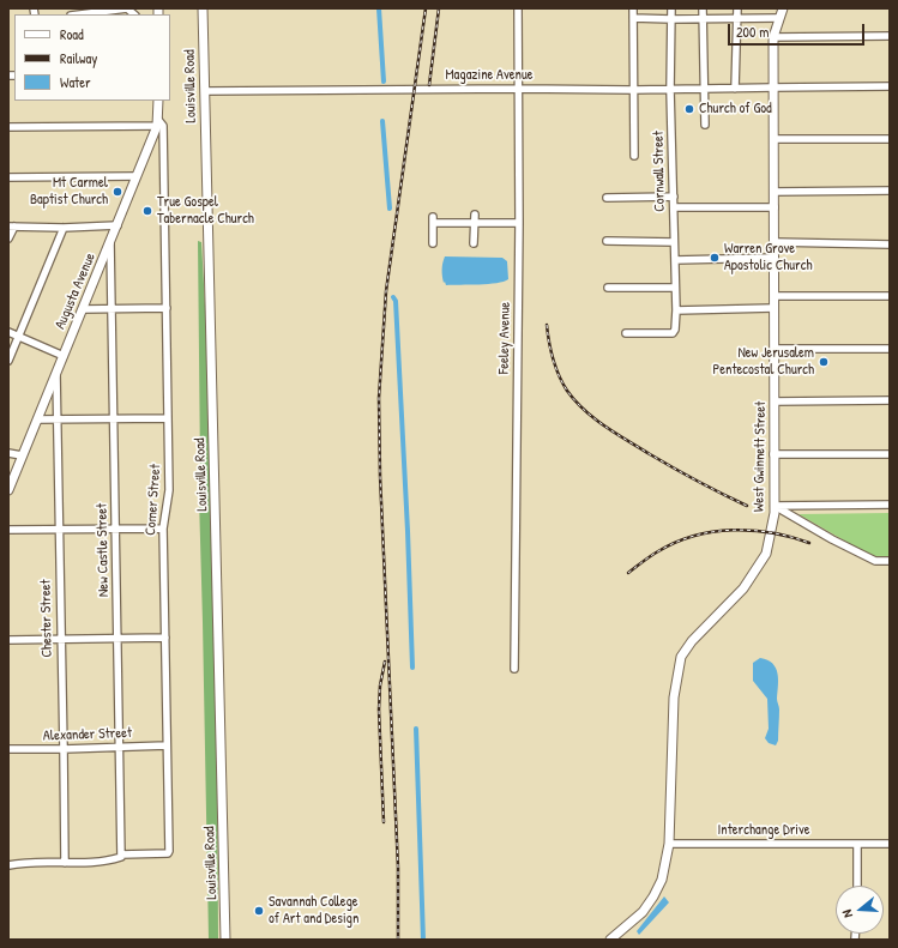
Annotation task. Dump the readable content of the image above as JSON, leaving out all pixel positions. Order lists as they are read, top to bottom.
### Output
{
  "streets": {
    "main road": ["Louisville Road", "Augusta Avenue", "West Gwinnett Street"],
    "street": [
      "Magazine Avenue",
      "Cornwall Street",
      "Feeley Avenue",
      "Comer Street",
      "New Castle Street",
      "Chester Street",
      "Alexander Street",
      "Interchange Drive"
    ]
  },
  "crossings": [
    ["Magazine Avenue", "Louisville Road"],
    ["Magazine Avenue", "Cornwall Street"],
    ["Magazine Avenue", "Feeley Avenue"],
    ["Magazine Avenue", "West Gwinnett Street"],
    ["Augusta Avenue", "Comer Street"],
    ["Augusta Avenue", "New Castle Street"],
    ["Augusta Avenue", "Chester Street"],
    ["West Gwinnett Street", "Interchange Drive"],
    ["Comer Street", "New Castle Street"],
    ["Comer Street", "Alexander Street"],
    ["New Castle Street", "Alexander Street"],
    ["Chester Street", "Alexander Street"]
  ],
  "places": [
    "Church of God",
    "Mt Carmel Baptist Church",
    "True Gospel Tabernacle Church",
    "Warren Grove Apostolic Church",
    "New Jerusalem Pentecostal Church",
    "Savannah College of Art and Design"
  ],
  "legend": ["Road", "Railway", "Water"],
  "scale_bar": "200 m",
  "north": "left"
}
